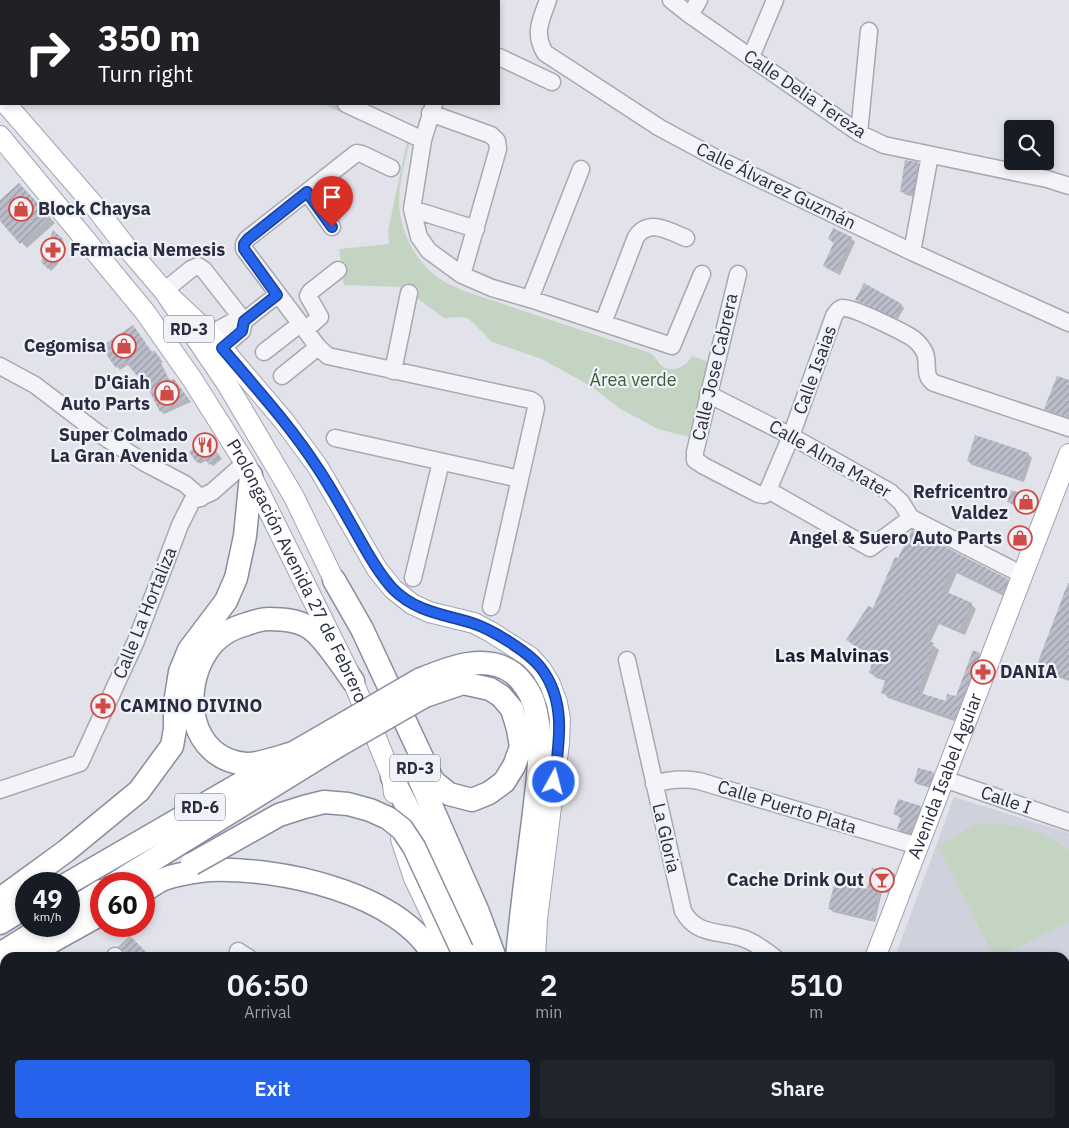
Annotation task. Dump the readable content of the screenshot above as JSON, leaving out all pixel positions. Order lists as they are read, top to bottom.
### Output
{
  "streets": {
    "highway": ["RD-3", "Prolongación Avenida 27 de Febrero", "RD-6"],
    "main road": ["Avenida Isabel Aguiar"],
    "street": [
      "Calle Delia Tereza",
      "Calle Álvarez Guzmán",
      "Calle Jose Cabrera",
      "Calle Isaias",
      "Calle Alma Mater",
      "Calle La Hortaliza",
      "Calle I",
      "Calle Puerto Plata",
      "La Gloria"
    ]
  },
  "crossings": [
    ["Calle Jose Cabrera", "Calle Isaias"],
    ["Calle Jose Cabrera", "Calle Alma Mater"],
    ["Calle Isaias", "Calle Alma Mater"],
    ["Calle Alma Mater", "Avenida Isabel Aguiar"],
    ["Prolongación Avenida 27 de Febrero", "Calle La Hortaliza"],
    ["Avenida Isabel Aguiar", "Calle I"],
    ["Avenida Isabel Aguiar", "Calle Puerto Plata"],
    ["Calle Puerto Plata", "La Gloria"]
  ],
  "districts": ["Las Malvinas"],
  "parks": ["Área verde"],
  "places": {
    "shop": [
      "Block Chaysa",
      "Cegomisa",
      "D'Giah Auto Parts",
      "Refricentro Valdez",
      "Angel & Suero Auto Parts"
    ],
    "pharmacy": ["Farmacia Nemesis", "DANIA", "CAMINO DIVINO"],
    "restaurant": ["Super Colmado La Gran Avenida"],
    "bar": ["Cache Drink Out"]
  },
  "page": {
    "turn": ["350 m", "Turn right"],
    "speed": "49 km/h",
    "limit": "60",
    "eta": [
      "06:50",
      "Arrival",
      "2",
      "min",
      "510",
      "m"
    ],
    "buttons": ["Exit", "Share"]
  }
}
